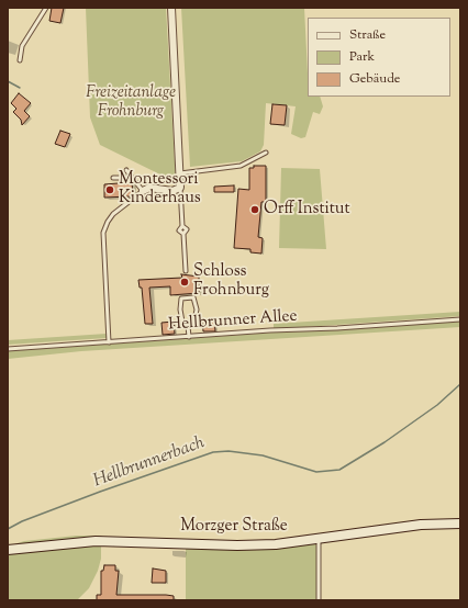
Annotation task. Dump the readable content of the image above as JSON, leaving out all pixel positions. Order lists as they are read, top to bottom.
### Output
{
  "streets": {
    "street": ["Morzger Straße"],
    "lane": ["Hellbrunner Allee"]
  },
  "water": ["Hellbrunnerbach"],
  "parks": ["Freizeitanlage Frohnburg"],
  "places": ["Montessori Kinderhaus", "Orff Institut", "Schloss Frohnburg"],
  "legend": ["Straße", "Park", "Gebäude"]
}
